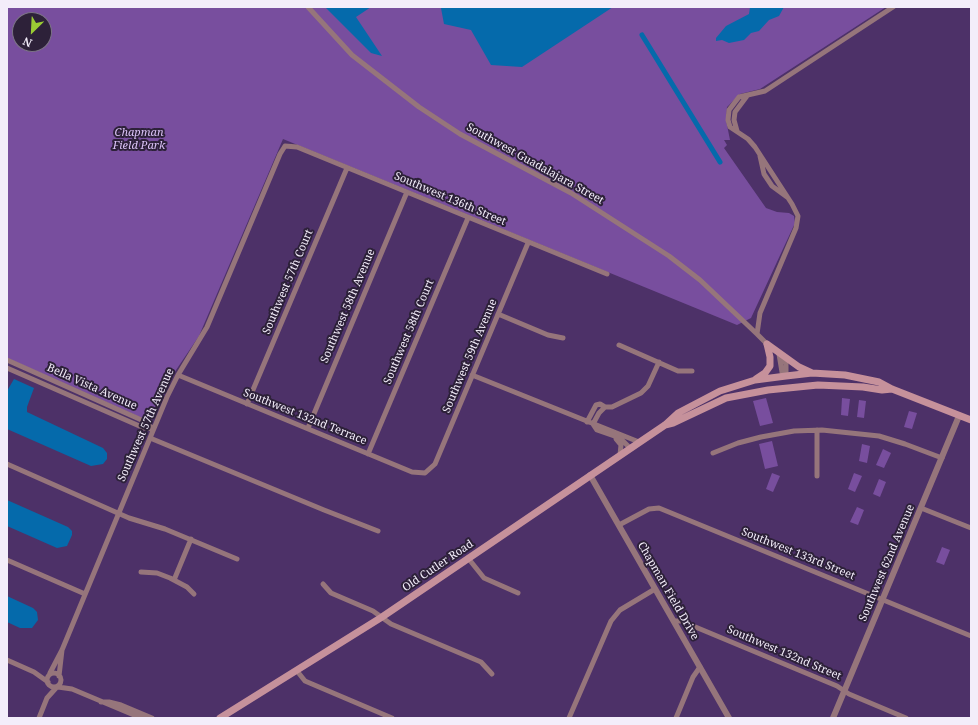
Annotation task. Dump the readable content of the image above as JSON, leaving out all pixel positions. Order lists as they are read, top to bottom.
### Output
{
  "streets": {
    "main road": ["Old Cutler Road"],
    "street": [
      "Southwest Guadalajara Street",
      "Southwest 136th Street",
      "Southwest 57th Court",
      "Southwest 58th Avenue",
      "Southwest 58th Court",
      "Southwest 59th Avenue",
      "Bella Vista Avenue",
      "Southwest 132nd Terrace",
      "Southwest 57th Avenue",
      "Southwest 133rd Street",
      "Southwest 62nd Avenue",
      "Chapman Field Drive",
      "Southwest 132nd Street"
    ]
  },
  "crossings": [
    ["Southwest Guadalajara Street", "Old Cutler Road"],
    ["Southwest 136th Street", "Southwest 57th Court"],
    ["Southwest 136th Street", "Southwest 58th Avenue"],
    ["Southwest 136th Street", "Southwest 58th Court"],
    ["Southwest 136th Street", "Southwest 59th Avenue"],
    ["Southwest 136th Street", "Southwest 57th Avenue"],
    ["Southwest 57th Court", "Southwest 132nd Terrace"],
    ["Southwest 58th Avenue", "Southwest 132nd Terrace"],
    ["Southwest 58th Court", "Southwest 132nd Terrace"],
    ["Southwest 59th Avenue", "Southwest 132nd Terrace"],
    ["Bella Vista Avenue", "Southwest 57th Avenue"],
    ["Southwest 132nd Terrace", "Southwest 57th Avenue"],
    ["Southwest 133rd Street", "Southwest 62nd Avenue"],
    ["Southwest 133rd Street", "Chapman Field Drive"],
    ["Southwest 62nd Avenue", "Southwest 132nd Street"],
    ["Old Cutler Road", "Chapman Field Drive"],
    ["Chapman Field Drive", "Southwest 132nd Street"]
  ],
  "parks": ["Chapman Field Park"],
  "north": "bottom left"
}
